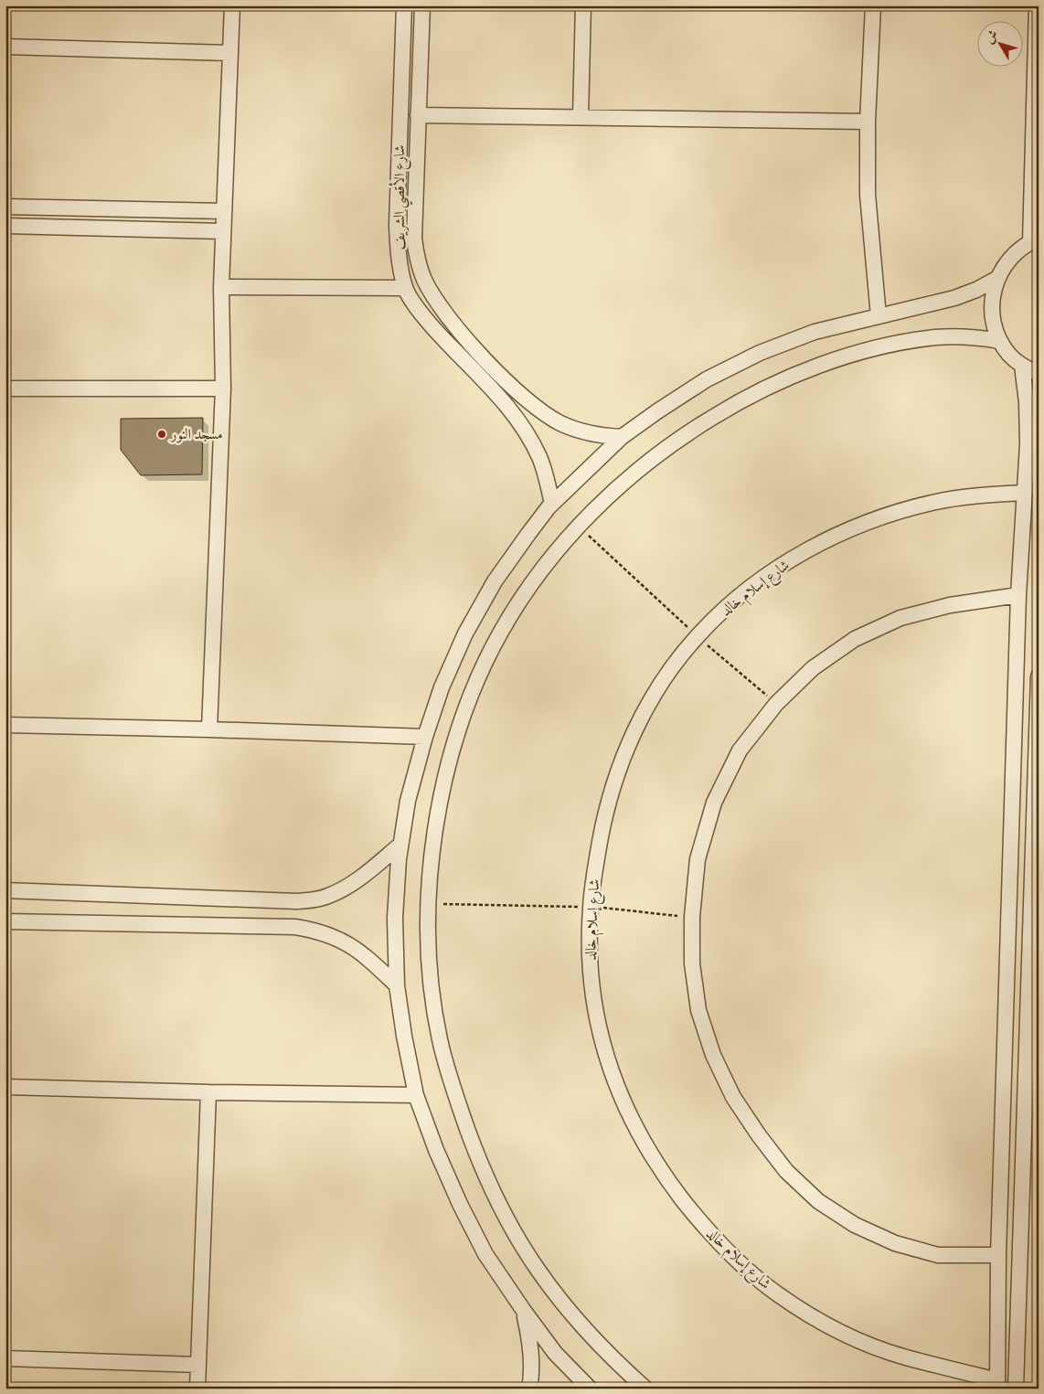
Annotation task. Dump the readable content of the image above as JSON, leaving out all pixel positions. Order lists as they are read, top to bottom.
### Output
{
  "streets": {
    "street": ["شارع الأقصي الشريف", "شارع إسلام خالد"]
  },
  "places": ["مسجد النور"],
  "north": "top left"
}
